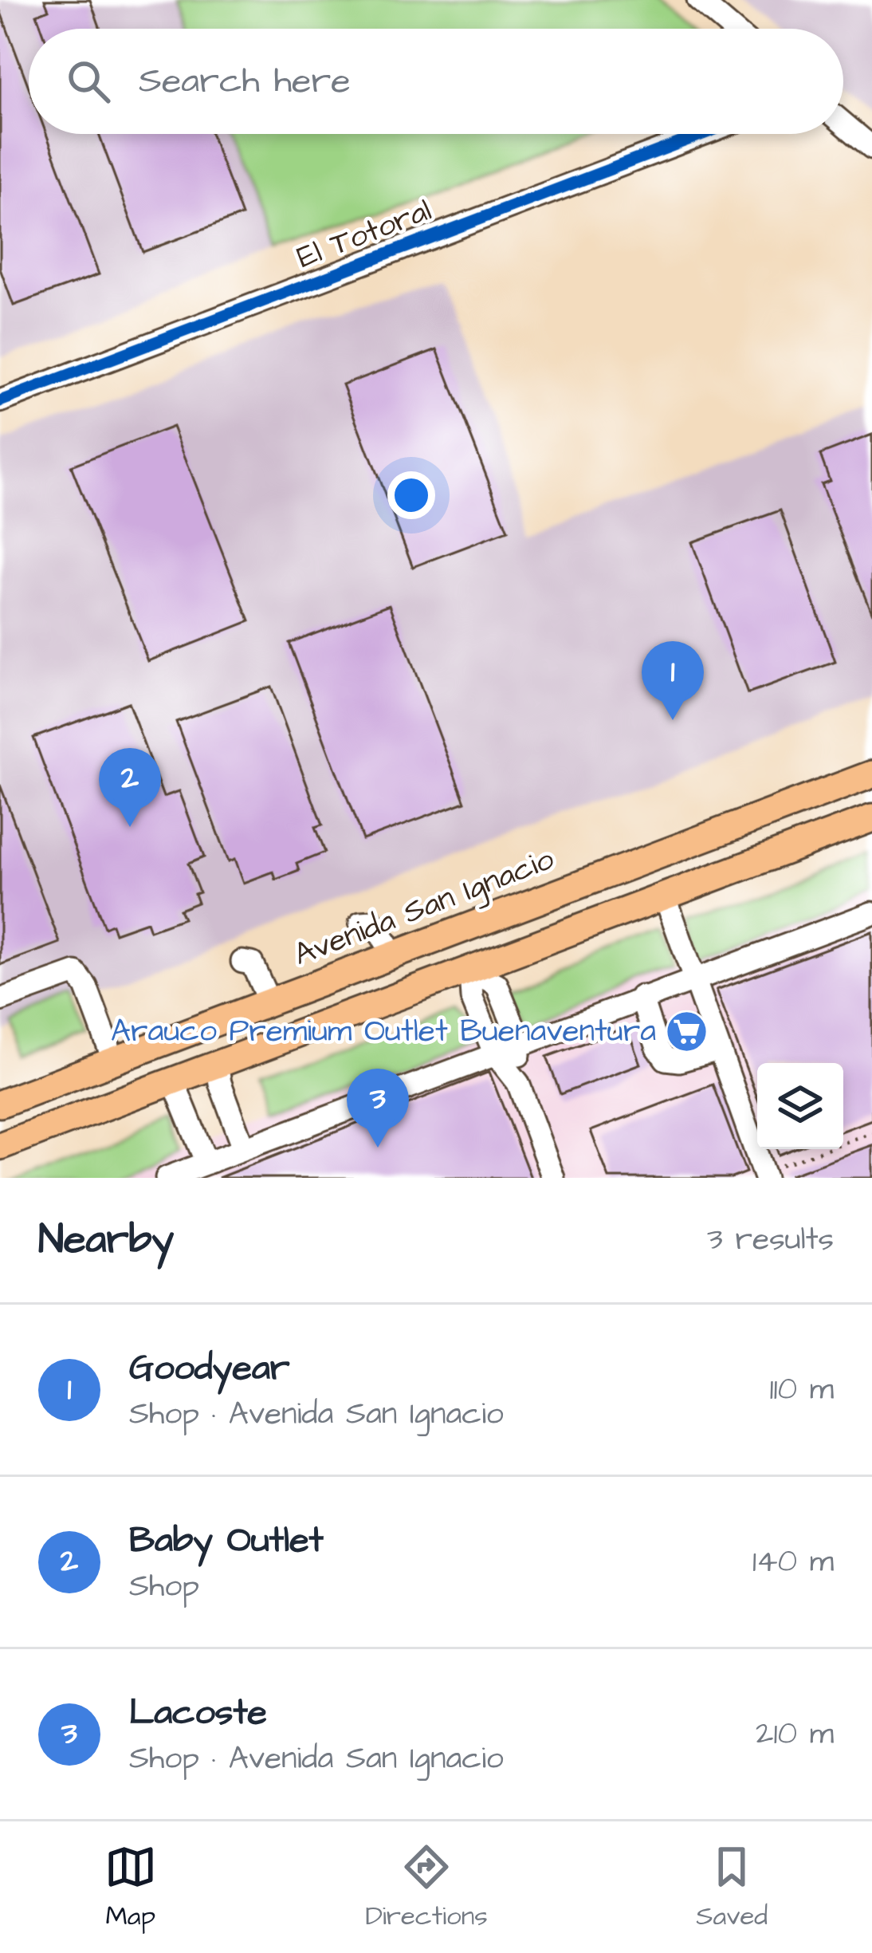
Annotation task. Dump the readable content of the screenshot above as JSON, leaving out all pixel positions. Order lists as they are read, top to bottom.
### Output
{
  "streets": {
    "main road": ["Avenida San Ignacio"],
    "street": ["El Totoral"]
  },
  "places": {
    "supermarket": ["Arauco Premium Outlet Buenaventura"]
  },
  "page": {
    "search": "Search here",
    "pins": ["1", "2", "3"],
    "heading": ["Nearby", "3 results"],
    "list": [
      {
        "mark": "1",
        "name": "Goodyear",
        "note": "Shop · Avenida San Ignacio",
        "value": "110 m"
      },
      {
        "mark": "2",
        "name": "Baby Outlet",
        "note": "Shop",
        "value": "140 m"
      },
      {
        "mark": "3",
        "name": "Lacoste",
        "note": "Shop · Avenida San Ignacio",
        "value": "210 m"
      }
    ],
    "nav": ["Map", "Directions", "Saved"]
  }
}
